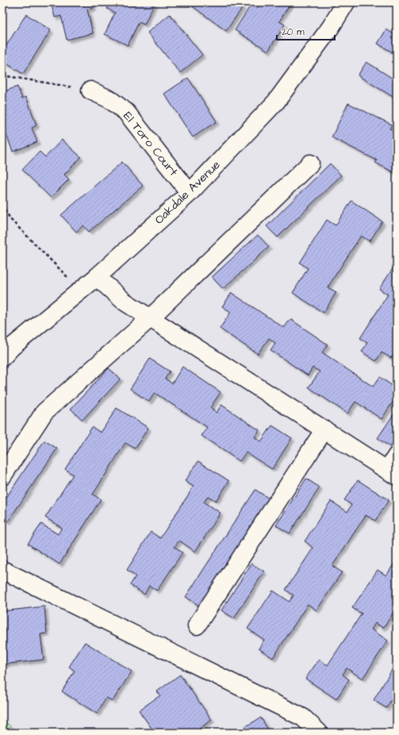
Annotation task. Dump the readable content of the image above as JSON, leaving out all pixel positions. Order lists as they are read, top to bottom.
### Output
{
  "streets": {
    "street": ["El Toro Court", "Oakdale Avenue"]
  },
  "crossings": [
    ["El Toro Court", "Oakdale Avenue"]
  ],
  "scale_bar": "20 m"
}
